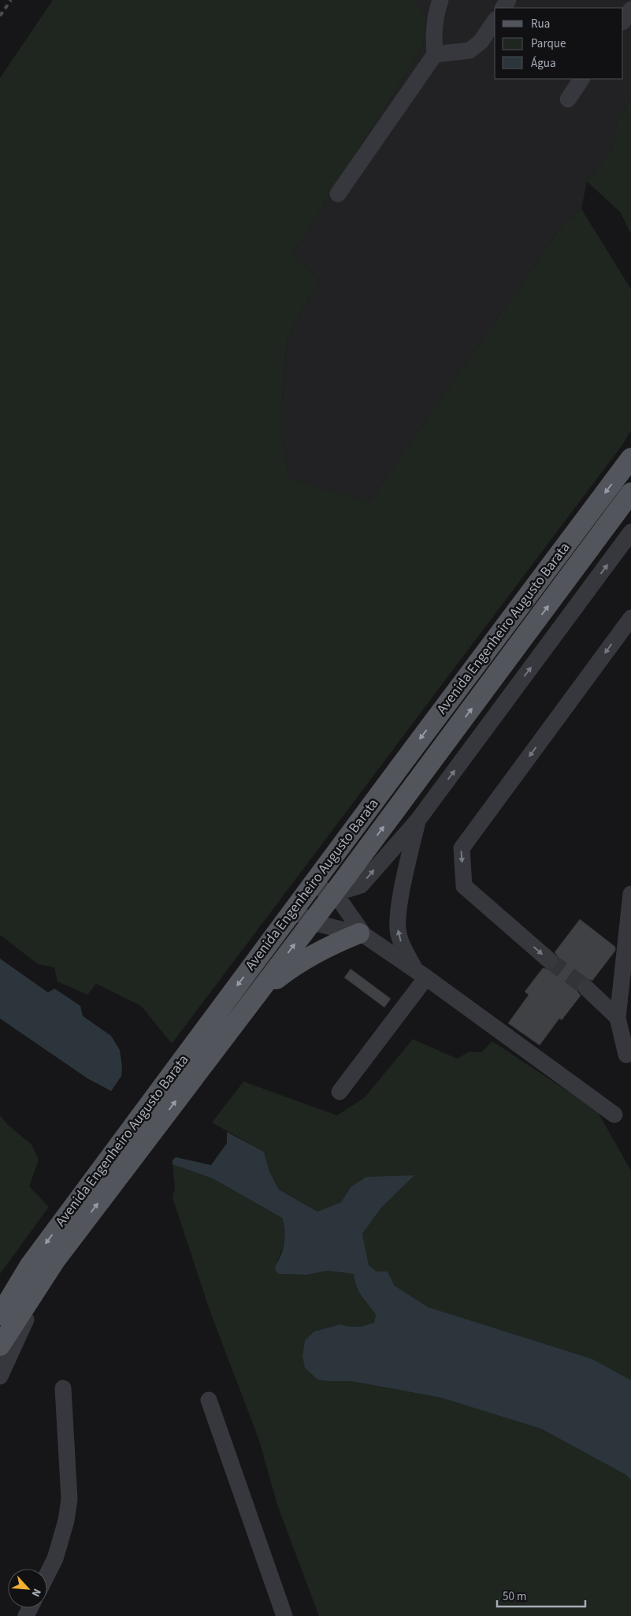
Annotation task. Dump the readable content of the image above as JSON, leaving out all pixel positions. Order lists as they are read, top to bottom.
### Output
{
  "streets": {
    "main road": ["Avenida Engenheiro Augusto Barata"]
  },
  "legend": ["Rua", "Parque", "Água"],
  "scale_bar": "50 m",
  "north": "bottom right"
}
